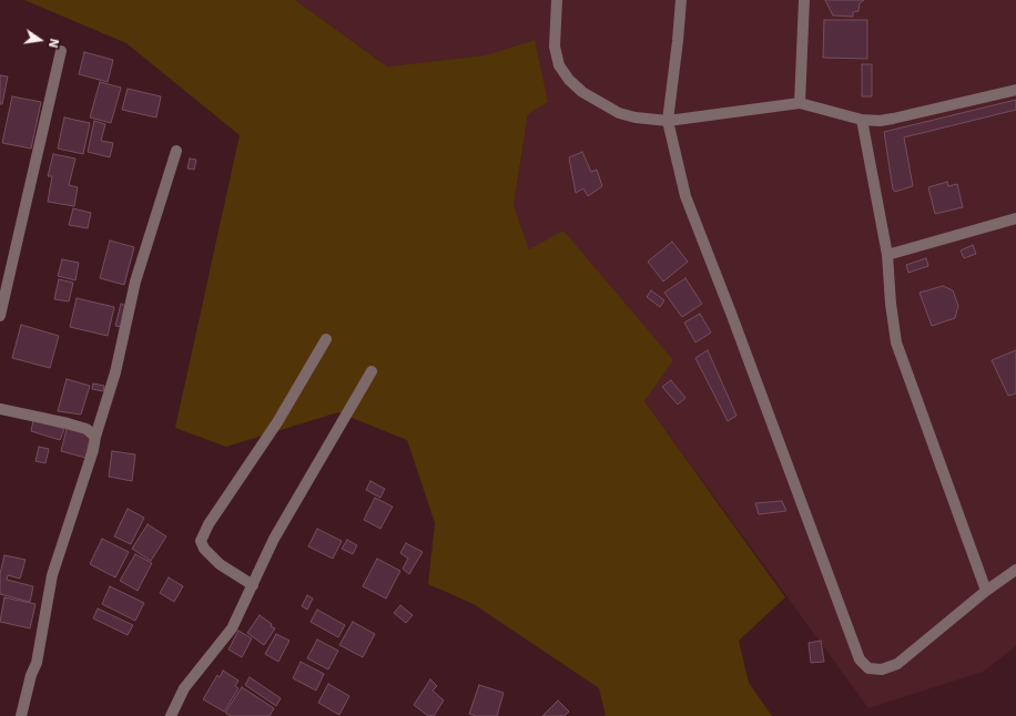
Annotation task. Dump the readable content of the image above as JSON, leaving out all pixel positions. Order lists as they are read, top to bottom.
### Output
{
  "north": "right"
}
